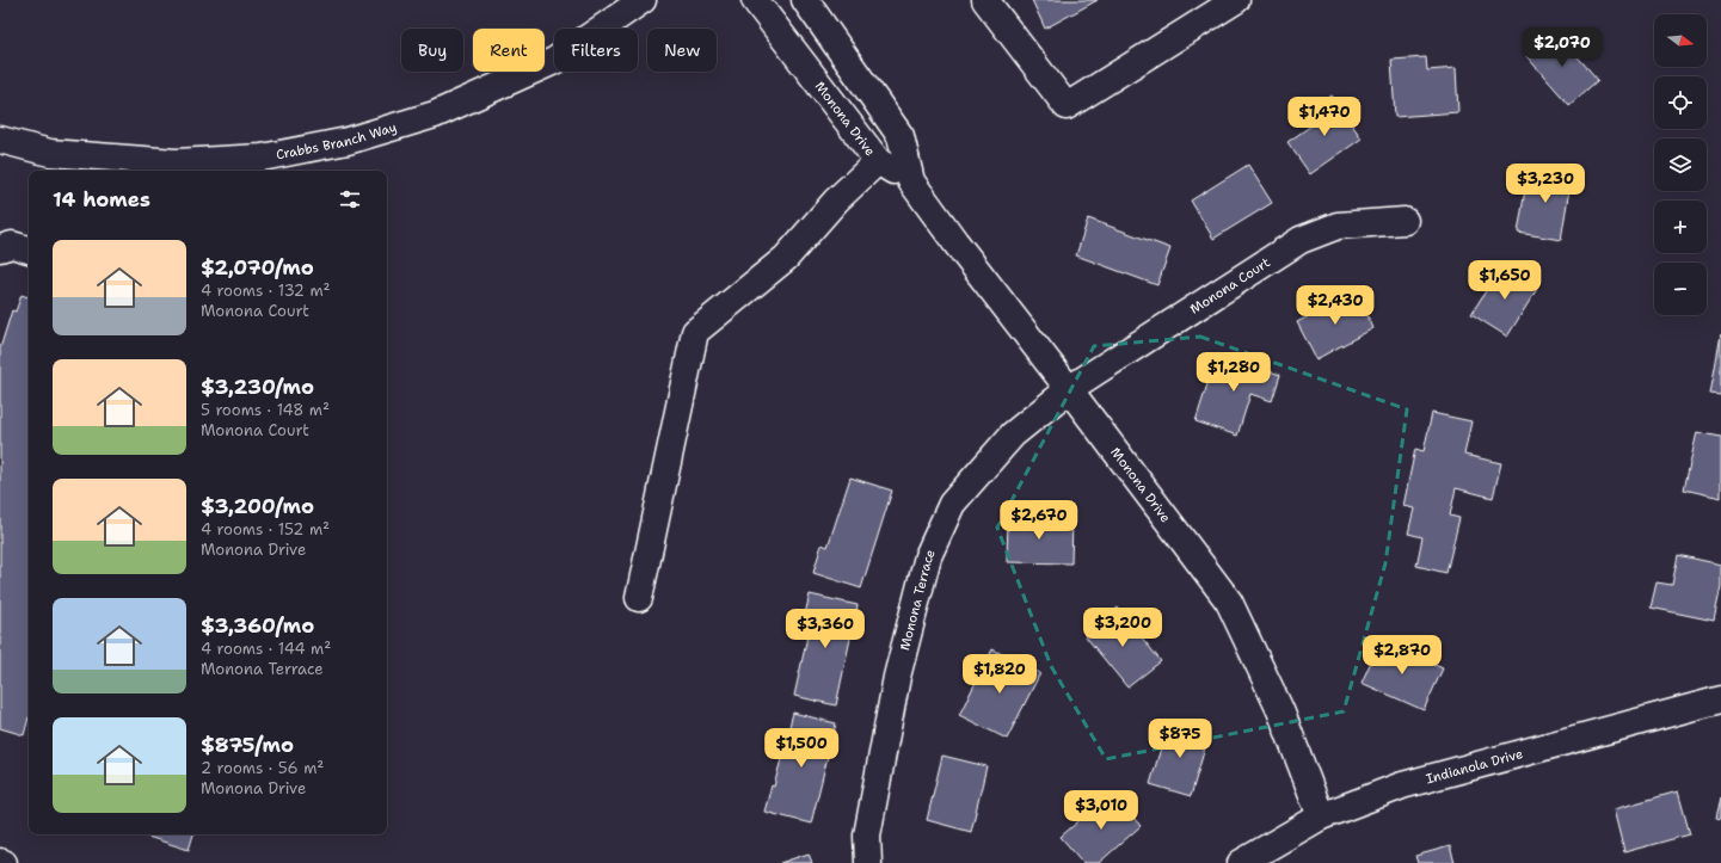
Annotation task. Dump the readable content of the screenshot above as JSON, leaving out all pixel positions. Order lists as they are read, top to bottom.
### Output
{
  "streets": {
    "street": [
      "Monona Drive",
      "Crabbs Branch Way",
      "Monona Court",
      "Monona Terrace",
      "Indianola Drive"
    ]
  },
  "crossings": [
    ["Monona Drive", "Monona Court"],
    ["Monona Drive", "Monona Terrace"],
    ["Monona Drive", "Indianola Drive"],
    ["Monona Court", "Monona Terrace"]
  ],
  "north": "right",
  "page": {
    "map_buttons": ["+", "−"],
    "price": [
      "$2,070",
      "$1,470",
      "$3,230",
      "$1,650",
      "$2,430",
      "$1,280",
      "$2,670",
      "$3,200",
      "$3,360",
      "$2,870",
      "$1,820",
      "$875",
      "$1,500",
      "$3,010"
    ],
    "chip": [
      "Buy",
      "Rent",
      "Filters",
      "New"
    ],
    "heading": "14 homes",
    "list": [
      {
        "name": "$2,070/mo",
        "note": "4 rooms · 132 m² · Monona Court"
      },
      {
        "name": "$3,230/mo",
        "note": "5 rooms · 148 m² · Monona Court"
      },
      {
        "name": "$3,200/mo",
        "note": "4 rooms · 152 m² · Monona Drive"
      },
      {
        "name": "$3,360/mo",
        "note": "4 rooms · 144 m² · Monona Terrace"
      },
      {
        "name": "$875/mo",
        "note": "2 rooms · 56 m² · Monona Drive"
      }
    ]
  }
}
